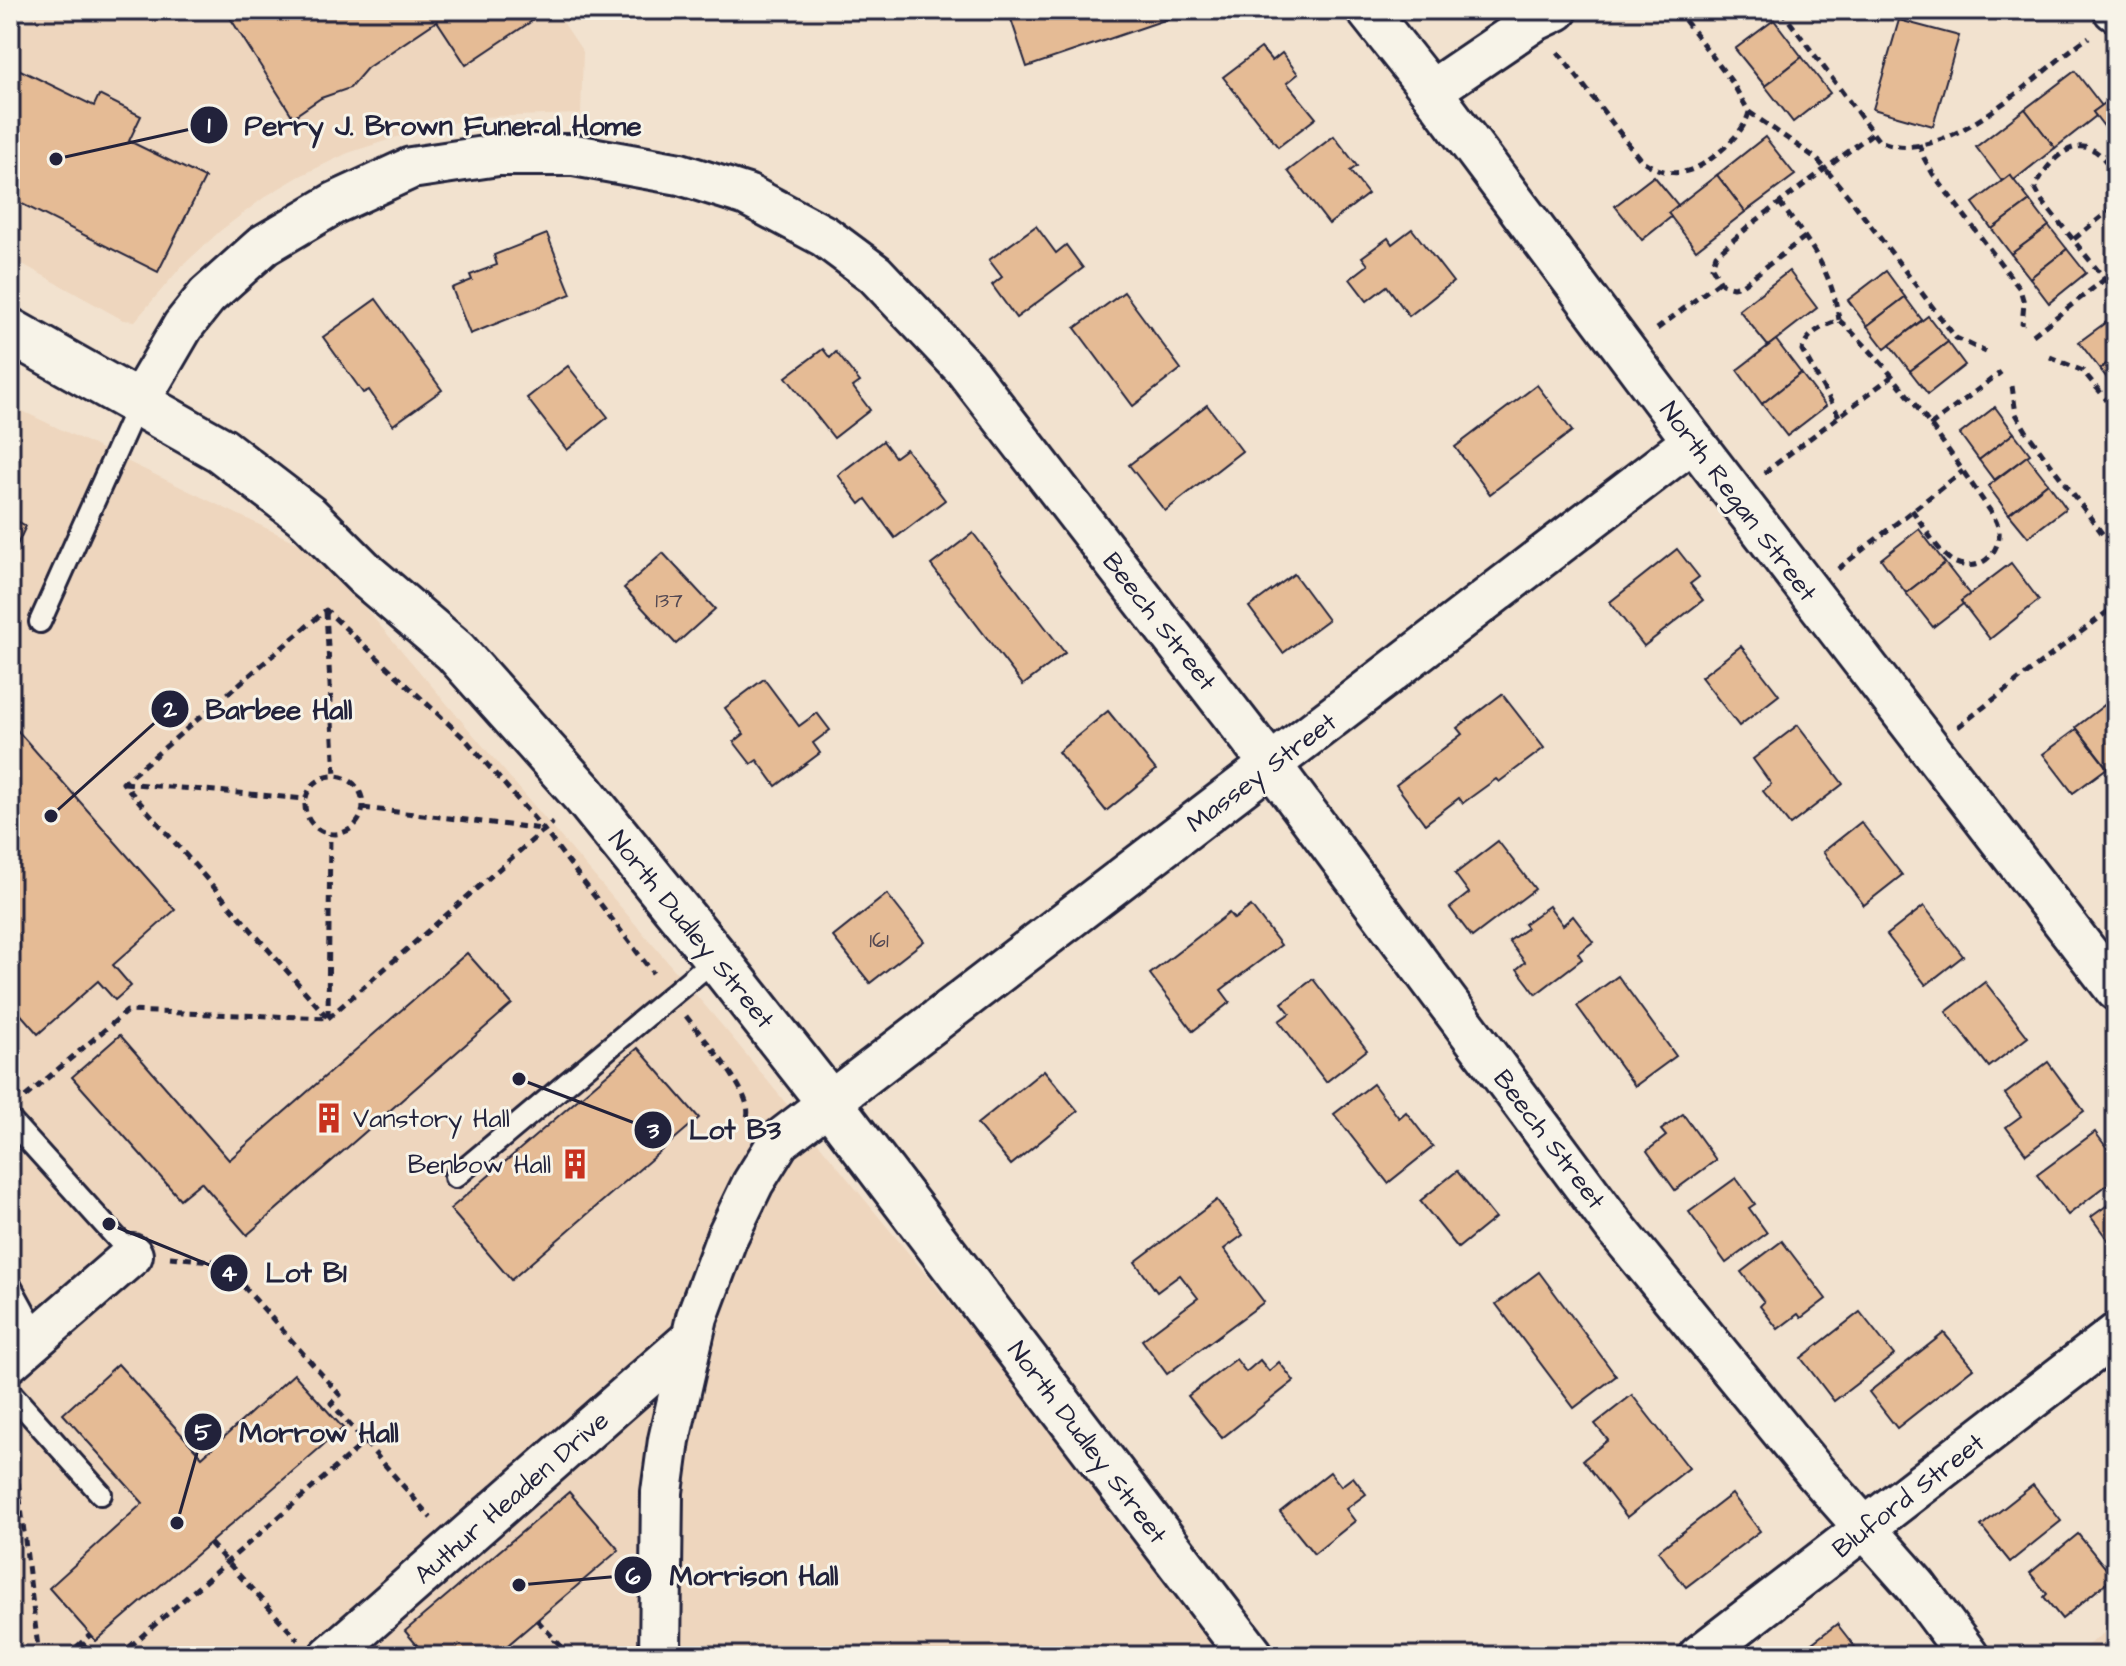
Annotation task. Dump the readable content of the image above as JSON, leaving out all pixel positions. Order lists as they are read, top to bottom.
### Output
{
  "streets": {
    "street": [
      "North Regan Street",
      "Beech Street",
      "Massey Street",
      "North Dudley Street",
      "Bluford Street",
      "Authur Headen Drive"
    ]
  },
  "crossings": [
    ["North Regan Street", "Massey Street"],
    ["Beech Street", "Massey Street"],
    ["Beech Street", "North Dudley Street"],
    ["Beech Street", "Bluford Street"],
    ["Massey Street", "North Dudley Street"],
    ["Massey Street", "Authur Headen Drive"]
  ],
  "places": {
    "other": [
      "Perry J. Brown Funeral Home",
      "Barbee Hall",
      "Lot B3",
      "Lot B1",
      "Morrow Hall",
      "Morrison Hall"
    ],
    "building": ["Vanstory Hall", "Benbow Hall"]
  },
  "house_numbers": ["137", "161"]
}
